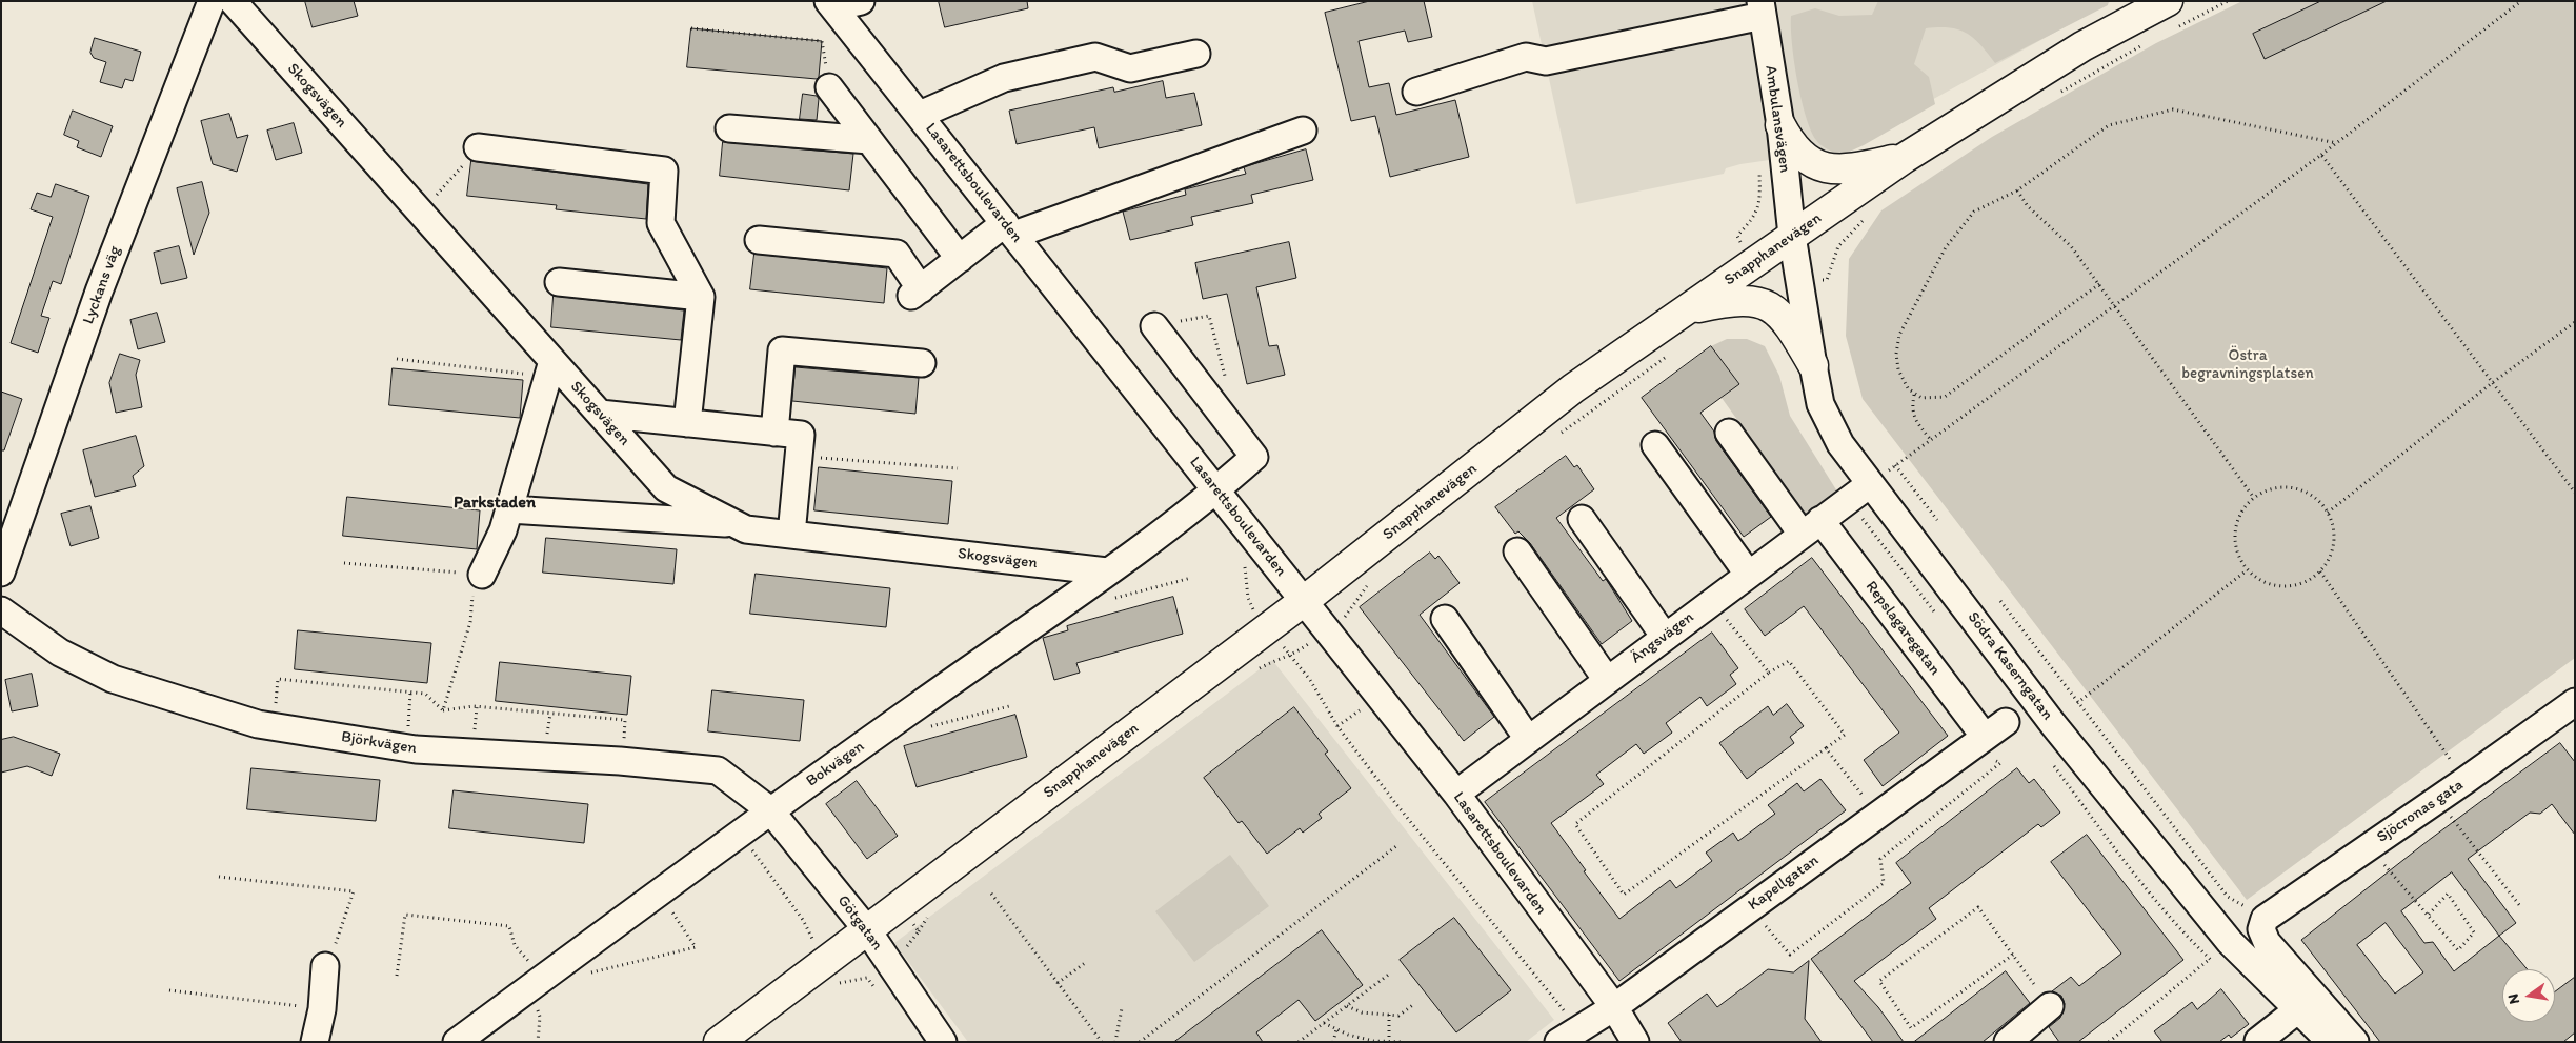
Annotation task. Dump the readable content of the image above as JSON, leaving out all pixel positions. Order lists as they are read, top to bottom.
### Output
{
  "streets": {
    "main road": ["Snapphanevägen"],
    "street": [
      "Skogsvägen",
      "Ambulansvägen",
      "Lasarettsboulevarden",
      "Lyckans väg",
      "Repslagaregatan",
      "Ängsvägen",
      "Södra Kaserngatan",
      "Björkvägen",
      "Bokvägen",
      "Sjöcronas gata",
      "Kapellgatan",
      "Götgatan"
    ]
  },
  "crossings": [
    ["Skogsvägen", "Lyckans väg"],
    ["Skogsvägen", "Bokvägen"],
    ["Ambulansvägen", "Snapphanevägen"],
    ["Ambulansvägen", "Södra Kaserngatan"],
    ["Lasarettsboulevarden", "Snapphanevägen"],
    ["Lasarettsboulevarden", "Ängsvägen"],
    ["Lasarettsboulevarden", "Bokvägen"],
    ["Lasarettsboulevarden", "Kapellgatan"],
    ["Snapphanevägen", "Södra Kaserngatan"],
    ["Snapphanevägen", "Götgatan"],
    ["Repslagaregatan", "Ängsvägen"],
    ["Repslagaregatan", "Kapellgatan"],
    ["Ängsvägen", "Södra Kaserngatan"],
    ["Södra Kaserngatan", "Sjöcronas gata"],
    ["Björkvägen", "Bokvägen"],
    ["Björkvägen", "Götgatan"],
    ["Bokvägen", "Götgatan"]
  ],
  "districts": ["Parkstaden"],
  "parks": ["Östra begravningsplatsen"],
  "north": "left"
}
